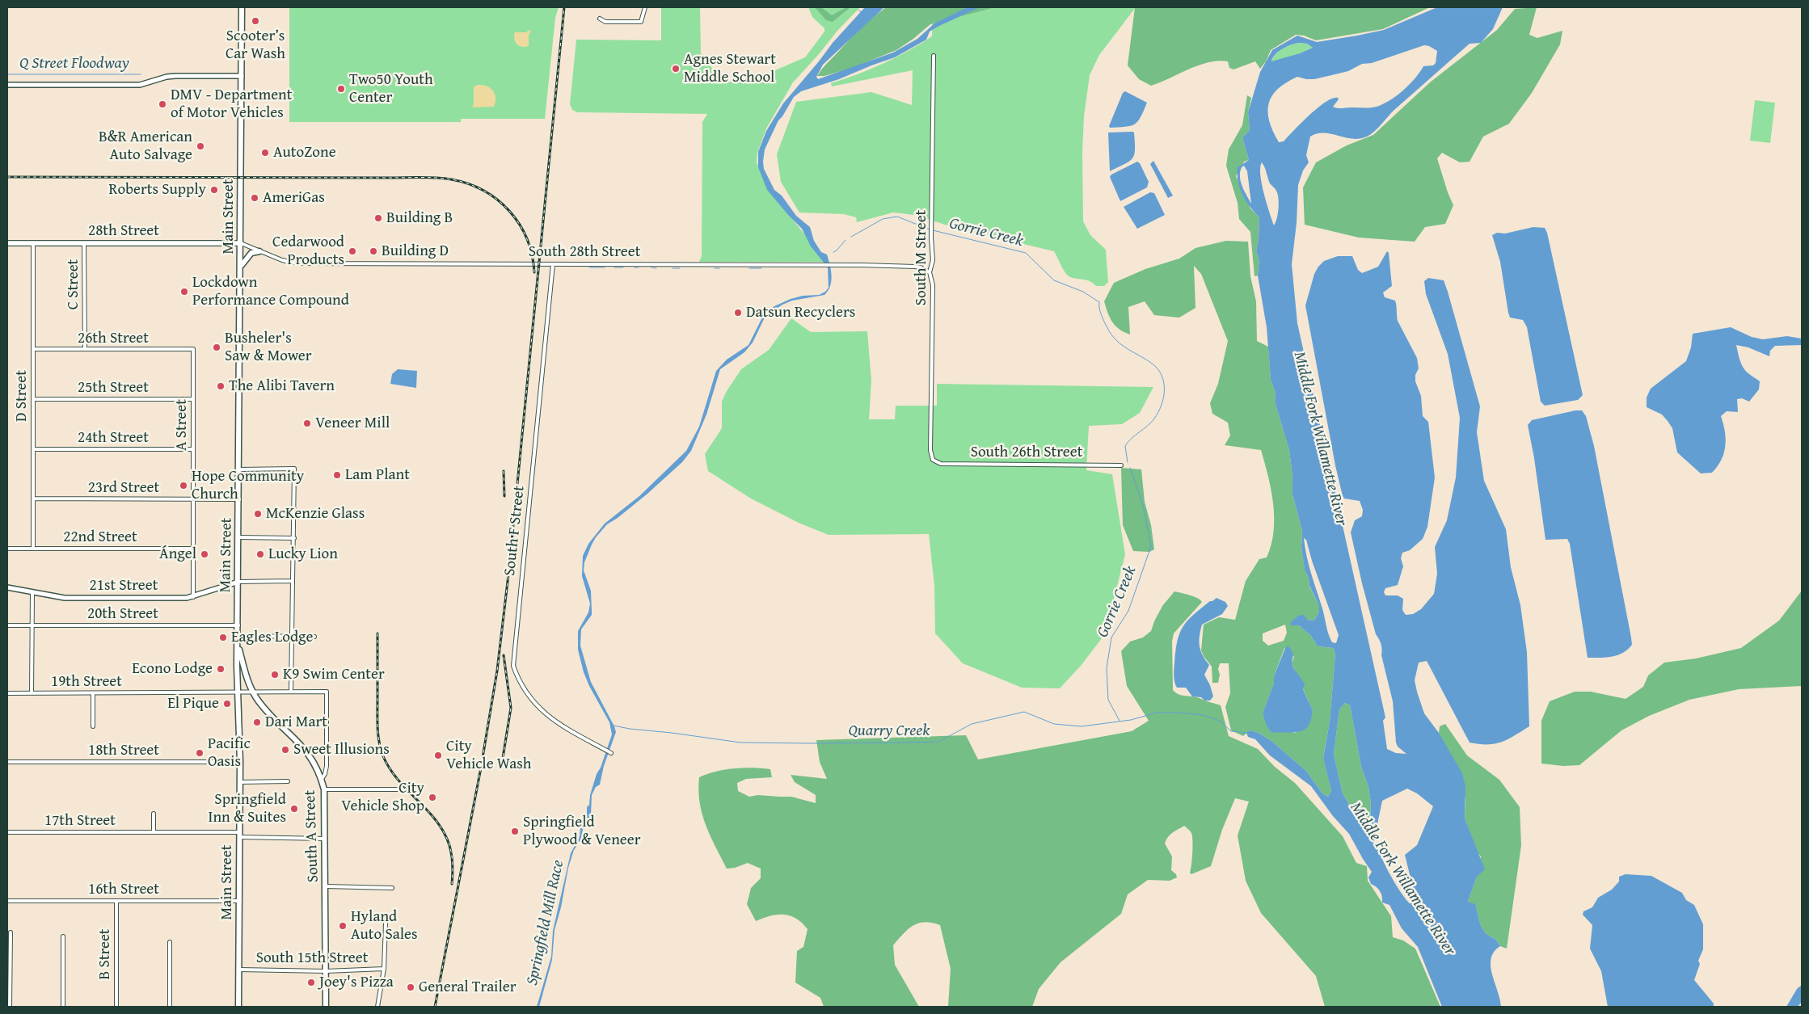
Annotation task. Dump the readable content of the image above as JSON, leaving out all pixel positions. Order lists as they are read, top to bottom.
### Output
{
  "streets": {
    "main road": ["Main Street", "28th Street", "South A Street"],
    "street": [
      "South 28th Street",
      "South M Street",
      "C Street",
      "26th Street",
      "25th Street",
      "D Street",
      "A Street",
      "24th Street",
      "South 26th Street",
      "23rd Street",
      "South F Street",
      "22nd Street",
      "21st Street",
      "20th Street",
      "19th Street",
      "18th Street",
      "17th Street",
      "16th Street",
      "B Street",
      "South 15th Street"
    ]
  },
  "crossings": [
    ["Main Street", "28th Street"],
    ["Main Street", "South 28th Street"],
    ["Main Street", "23rd Street"],
    ["Main Street", "21st Street"],
    ["Main Street", "20th Street"],
    ["Main Street", "19th Street"],
    ["Main Street", "18th Street"],
    ["Main Street", "17th Street"],
    ["Main Street", "South A Street"],
    ["Main Street", "16th Street"],
    ["Main Street", "South 15th Street"],
    ["28th Street", "South 28th Street"],
    ["28th Street", "C Street"],
    ["28th Street", "D Street"],
    ["South 28th Street", "South M Street"],
    ["South 28th Street", "South F Street"],
    ["South M Street", "South 26th Street"],
    ["C Street", "26th Street"],
    ["26th Street", "D Street"],
    ["26th Street", "A Street"],
    ["25th Street", "D Street"],
    ["25th Street", "A Street"],
    ["D Street", "24th Street"],
    ["D Street", "23rd Street"],
    ["D Street", "22nd Street"],
    ["A Street", "24th Street"],
    ["A Street", "23rd Street"],
    ["A Street", "22nd Street"],
    ["A Street", "21st Street"],
    ["19th Street", "South A Street"],
    ["17th Street", "South A Street"],
    ["South A Street", "South 15th Street"],
    ["16th Street", "B Street"]
  ],
  "water": [
    "Q Street Floodway",
    "Gorrie Creek",
    "Middle Fork Willamette River",
    "Quarry Creek",
    "Springfield Mill Race"
  ],
  "places": [
    "Scooter’s Car Wash",
    "Agnes Stewart Middle School",
    "Two50 Youth Center",
    "DMV - Department of Motor Vehicles",
    "B&R American Auto Salvage",
    "AutoZone",
    "Roberts Supply",
    "AmeriGas",
    "Building B",
    "Cedarwood Products",
    "Building D",
    "Lockdown Performance Compound",
    "Datsun Recyclers",
    "Busheler's Saw & Mower",
    "The Alibi Tavern",
    "Veneer Mill",
    "Lam Plant",
    "Hope Community Church",
    "McKenzie Glass",
    "Ángel",
    "Lucky Lion",
    "Eagles Lodge",
    "Econo Lodge",
    "K9 Swim Center",
    "El Pique",
    "Dari Mart",
    "Sweet Illusions",
    "Pacific Oasis",
    "City Vehicle Wash",
    "City Vehicle Shop",
    "Springfield Inn & Suites",
    "Springfield Plywood & Veneer",
    "Hyland Auto Sales",
    "Joey's Pizza",
    "General Trailer"
  ]
}
